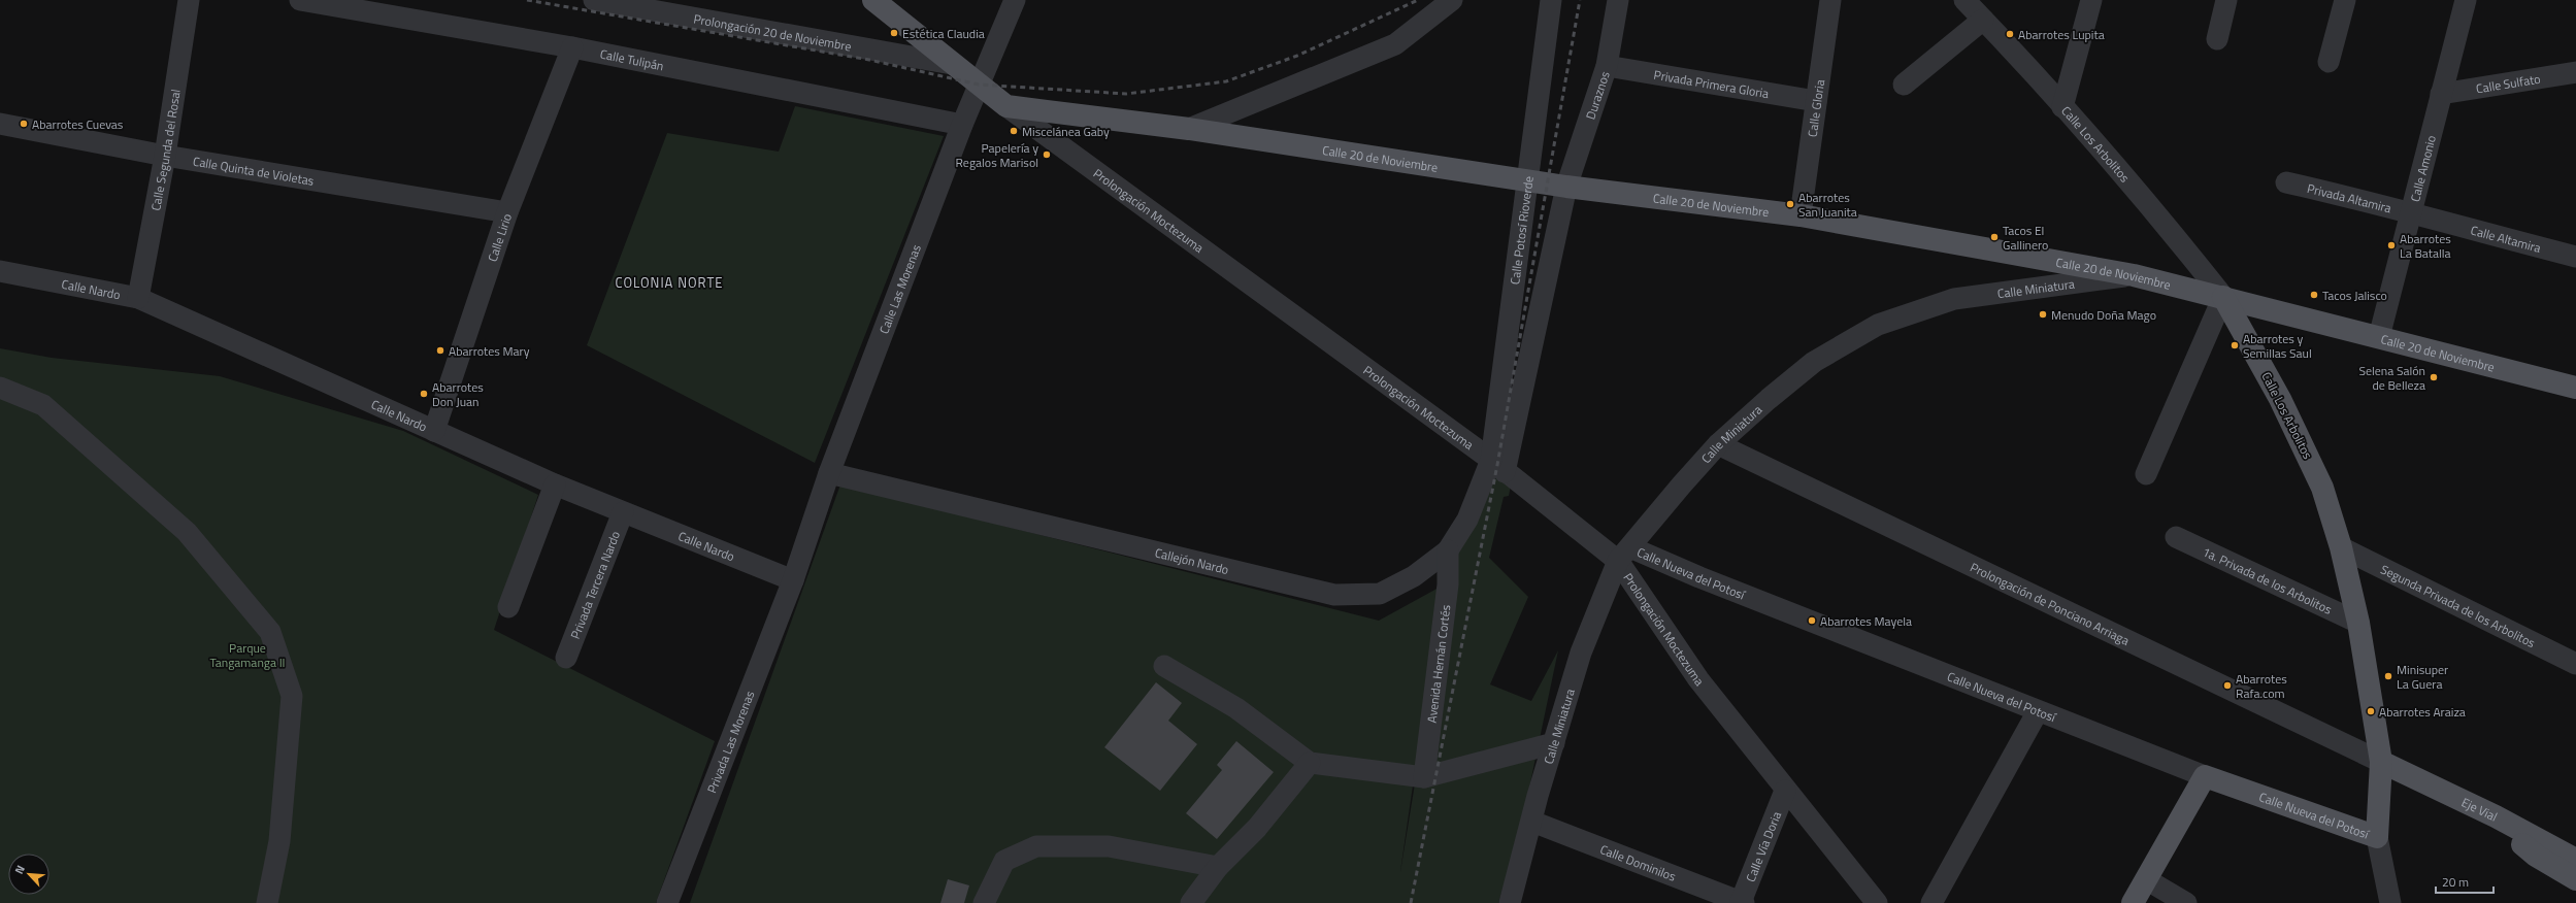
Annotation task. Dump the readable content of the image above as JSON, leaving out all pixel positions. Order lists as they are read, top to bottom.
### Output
{
  "streets": {
    "main road": [
      "Calle Los Arbolitos",
      "Calle 20 de Noviembre",
      "Prolongación Moctezuma",
      "Calle Nueva del Potosí",
      "Eje Vial"
    ],
    "street": [
      "Prolongación 20 de Noviembre",
      "Calle Tulipán",
      "Calle Sulfato",
      "Privada Primera Gloria",
      "Duraznos",
      "Calle Gloria",
      "Calle Segunda del Rosal",
      "Calle Amonio",
      "Calle Quinta de Violetas",
      "Privada Altamira",
      "Calle Potosí Rioverde",
      "Calle Lirio",
      "Calle Altamira",
      "Calle Miniatura",
      "Calle Nardo",
      "Calle Las Morenas",
      "Callejón Nardo",
      "1a. Privada de los Arbolitos",
      "Privada Tercera Nardo",
      "Prolongación de Ponciano Arriaga",
      "Segunda Privada de los Arbolitos",
      "Avenida Hernán Cortés",
      "Privada Las Morenas",
      "Calle Vía Doria",
      "Calle Dominilos"
    ]
  },
  "crossings": [
    ["Prolongación 20 de Noviembre", "Prolongación Moctezuma"],
    ["Calle Tulipán", "Calle Lirio"],
    ["Calle Tulipán", "Calle Las Morenas"],
    ["Calle Sulfato", "Calle Amonio"],
    ["Privada Primera Gloria", "Duraznos"],
    ["Privada Primera Gloria", "Calle Gloria"],
    ["Duraznos", "Calle 20 de Noviembre"],
    ["Calle Gloria", "Calle 20 de Noviembre"],
    ["Calle Los Arbolitos", "Calle 20 de Noviembre"],
    ["Calle Los Arbolitos", "Calle Nueva del Potosí"],
    ["Calle Los Arbolitos", "1a. Privada de los Arbolitos"],
    ["Calle Los Arbolitos", "Prolongación de Ponciano Arriaga"],
    ["Calle Los Arbolitos", "Segunda Privada de los Arbolitos"],
    ["Calle Los Arbolitos", "Eje Vial"],
    ["Calle Segunda del Rosal", "Calle Quinta de Violetas"],
    ["Calle Segunda del Rosal", "Calle Nardo"],
    ["Calle 20 de Noviembre", "Calle Amonio"],
    ["Calle 20 de Noviembre", "Prolongación Moctezuma"],
    ["Calle 20 de Noviembre", "Calle Potosí Rioverde"],
    ["Calle 20 de Noviembre", "Calle Miniatura"],
    ["Calle Amonio", "Privada Altamira"],
    ["Calle Amonio", "Calle Altamira"],
    ["Calle Quinta de Violetas", "Calle Lirio"],
    ["Privada Altamira", "Calle Altamira"],
    ["Prolongación Moctezuma", "Calle Potosí Rioverde"],
    ["Prolongación Moctezuma", "Calle Miniatura"],
    ["Prolongación Moctezuma", "Calle Las Morenas"],
    ["Prolongación Moctezuma", "Callejón Nardo"],
    ["Prolongación Moctezuma", "Calle Nueva del Potosí"],
    ["Prolongación Moctezuma", "Calle Vía Doria"],
    ["Calle Potosí Rioverde", "Callejón Nardo"],
    ["Calle Lirio", "Calle Nardo"],
    ["Calle Miniatura", "Calle Nueva del Potosí"],
    ["Calle Miniatura", "Prolongación de Ponciano Arriaga"],
    ["Calle Miniatura", "Calle Dominilos"],
    ["Calle Nardo", "Calle Las Morenas"],
    ["Calle Nardo", "Privada Tercera Nardo"],
    ["Calle Nardo", "Privada Las Morenas"],
    ["Calle Las Morenas", "Callejón Nardo"],
    ["Calle Las Morenas", "Privada Las Morenas"],
    ["Callejón Nardo", "Avenida Hernán Cortés"],
    ["Prolongación de Ponciano Arriaga", "Eje Vial"],
    ["Calle Vía Doria", "Calle Dominilos"]
  ],
  "districts": ["COLONIA NORTE"],
  "parks": ["Parque Tangamanga II"],
  "places": [
    "Estética Claudia",
    "Abarrotes Lupita",
    "Abarrotes Cuevas",
    "Miscelánea Gaby",
    "Papelería y Regalos Marisol",
    "Abarrotes San Juanita",
    "Tacos El Gallinero",
    "Abarrotes La Batalla",
    "Tacos Jalisco",
    "Menudo Doña Mago",
    "Abarrotes y Semillas Saul",
    "Abarrotes Mary",
    "Selena Salón de Belleza",
    "Abarrotes Don Juan",
    "Abarrotes Mayela",
    "Minisuper La Guera",
    "Abarrotes Rafa.com",
    "Abarrotes Araiza"
  ],
  "scale_bar": "20 m",
  "north": "top left"
}
